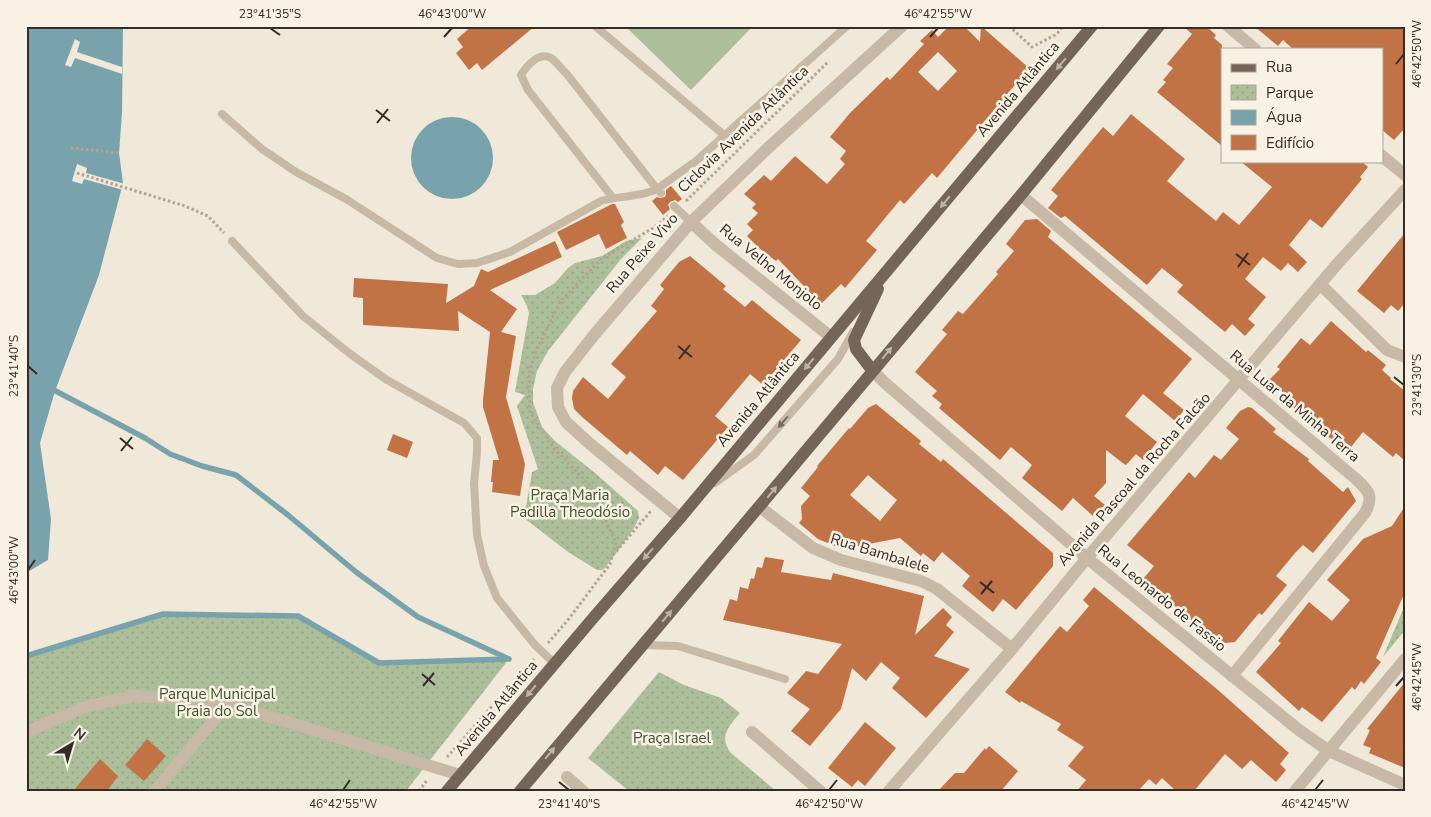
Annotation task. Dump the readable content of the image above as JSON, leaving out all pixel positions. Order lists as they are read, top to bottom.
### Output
{
  "streets": {
    "main road": ["Avenida Atlântica"],
    "street": [
      "Rua Peixe Vivo",
      "Rua Velho Monjolo",
      "Rua Luar da Minha Terra",
      "Avenida Pascoal da Rocha Falcão",
      "Rua Bambalele",
      "Rua Leonardo de Fassio"
    ],
    "path": ["Ciclovia Avenida Atlântica"]
  },
  "crossings": [
    ["Avenida Atlântica", "Rua Peixe Vivo"],
    ["Avenida Atlântica", "Rua Velho Monjolo"],
    ["Rua Peixe Vivo", "Rua Velho Monjolo"],
    ["Rua Luar da Minha Terra", "Avenida Pascoal da Rocha Falcão"],
    ["Rua Luar da Minha Terra", "Rua Leonardo de Fassio"],
    ["Avenida Pascoal da Rocha Falcão", "Rua Bambalele"],
    ["Avenida Pascoal da Rocha Falcão", "Rua Leonardo de Fassio"]
  ],
  "parks": ["Praça Maria Padilla Theodósio", "Parque Municipal Praia do Sol", "Praça Israel"],
  "legend": [
    "Rua",
    "Parque",
    "Água",
    "Edifício"
  ],
  "north": "top right",
  "coordinates": [
    "23°41'35\"S",
    "46°43'00\"W",
    "46°42'55\"W",
    "46°42'50\"W",
    "23°41'40\"S",
    "23°41'30\"S",
    "46°42'45\"W"
  ]
}
